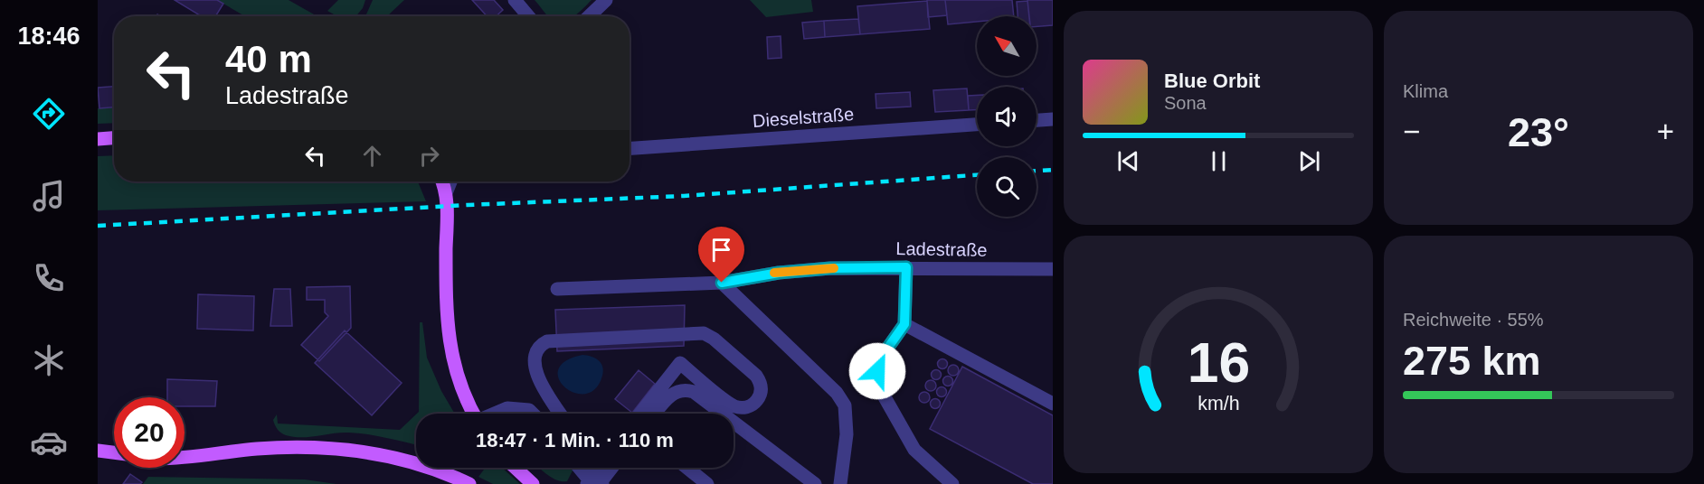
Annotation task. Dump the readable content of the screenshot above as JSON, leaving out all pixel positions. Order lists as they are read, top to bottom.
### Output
{
  "streets": {
    "street": ["Dieselstraße", "Ladestraße"]
  },
  "north": "top left",
  "page": {
    "tabs": "18:46",
    "tile": [
      "Klima",
      ["Reichweite · 55%", "275 km"]
    ],
    "turn": ["40 m", "Ladestraße"],
    "song": ["Blue Orbit", "Sona"],
    "heat": ["−", "23°", "+"],
    "limit": "20",
    "trip": "18:47 · 1 Min. · 110 m",
    "gauge": ["16", "km/h"]
  }
}
